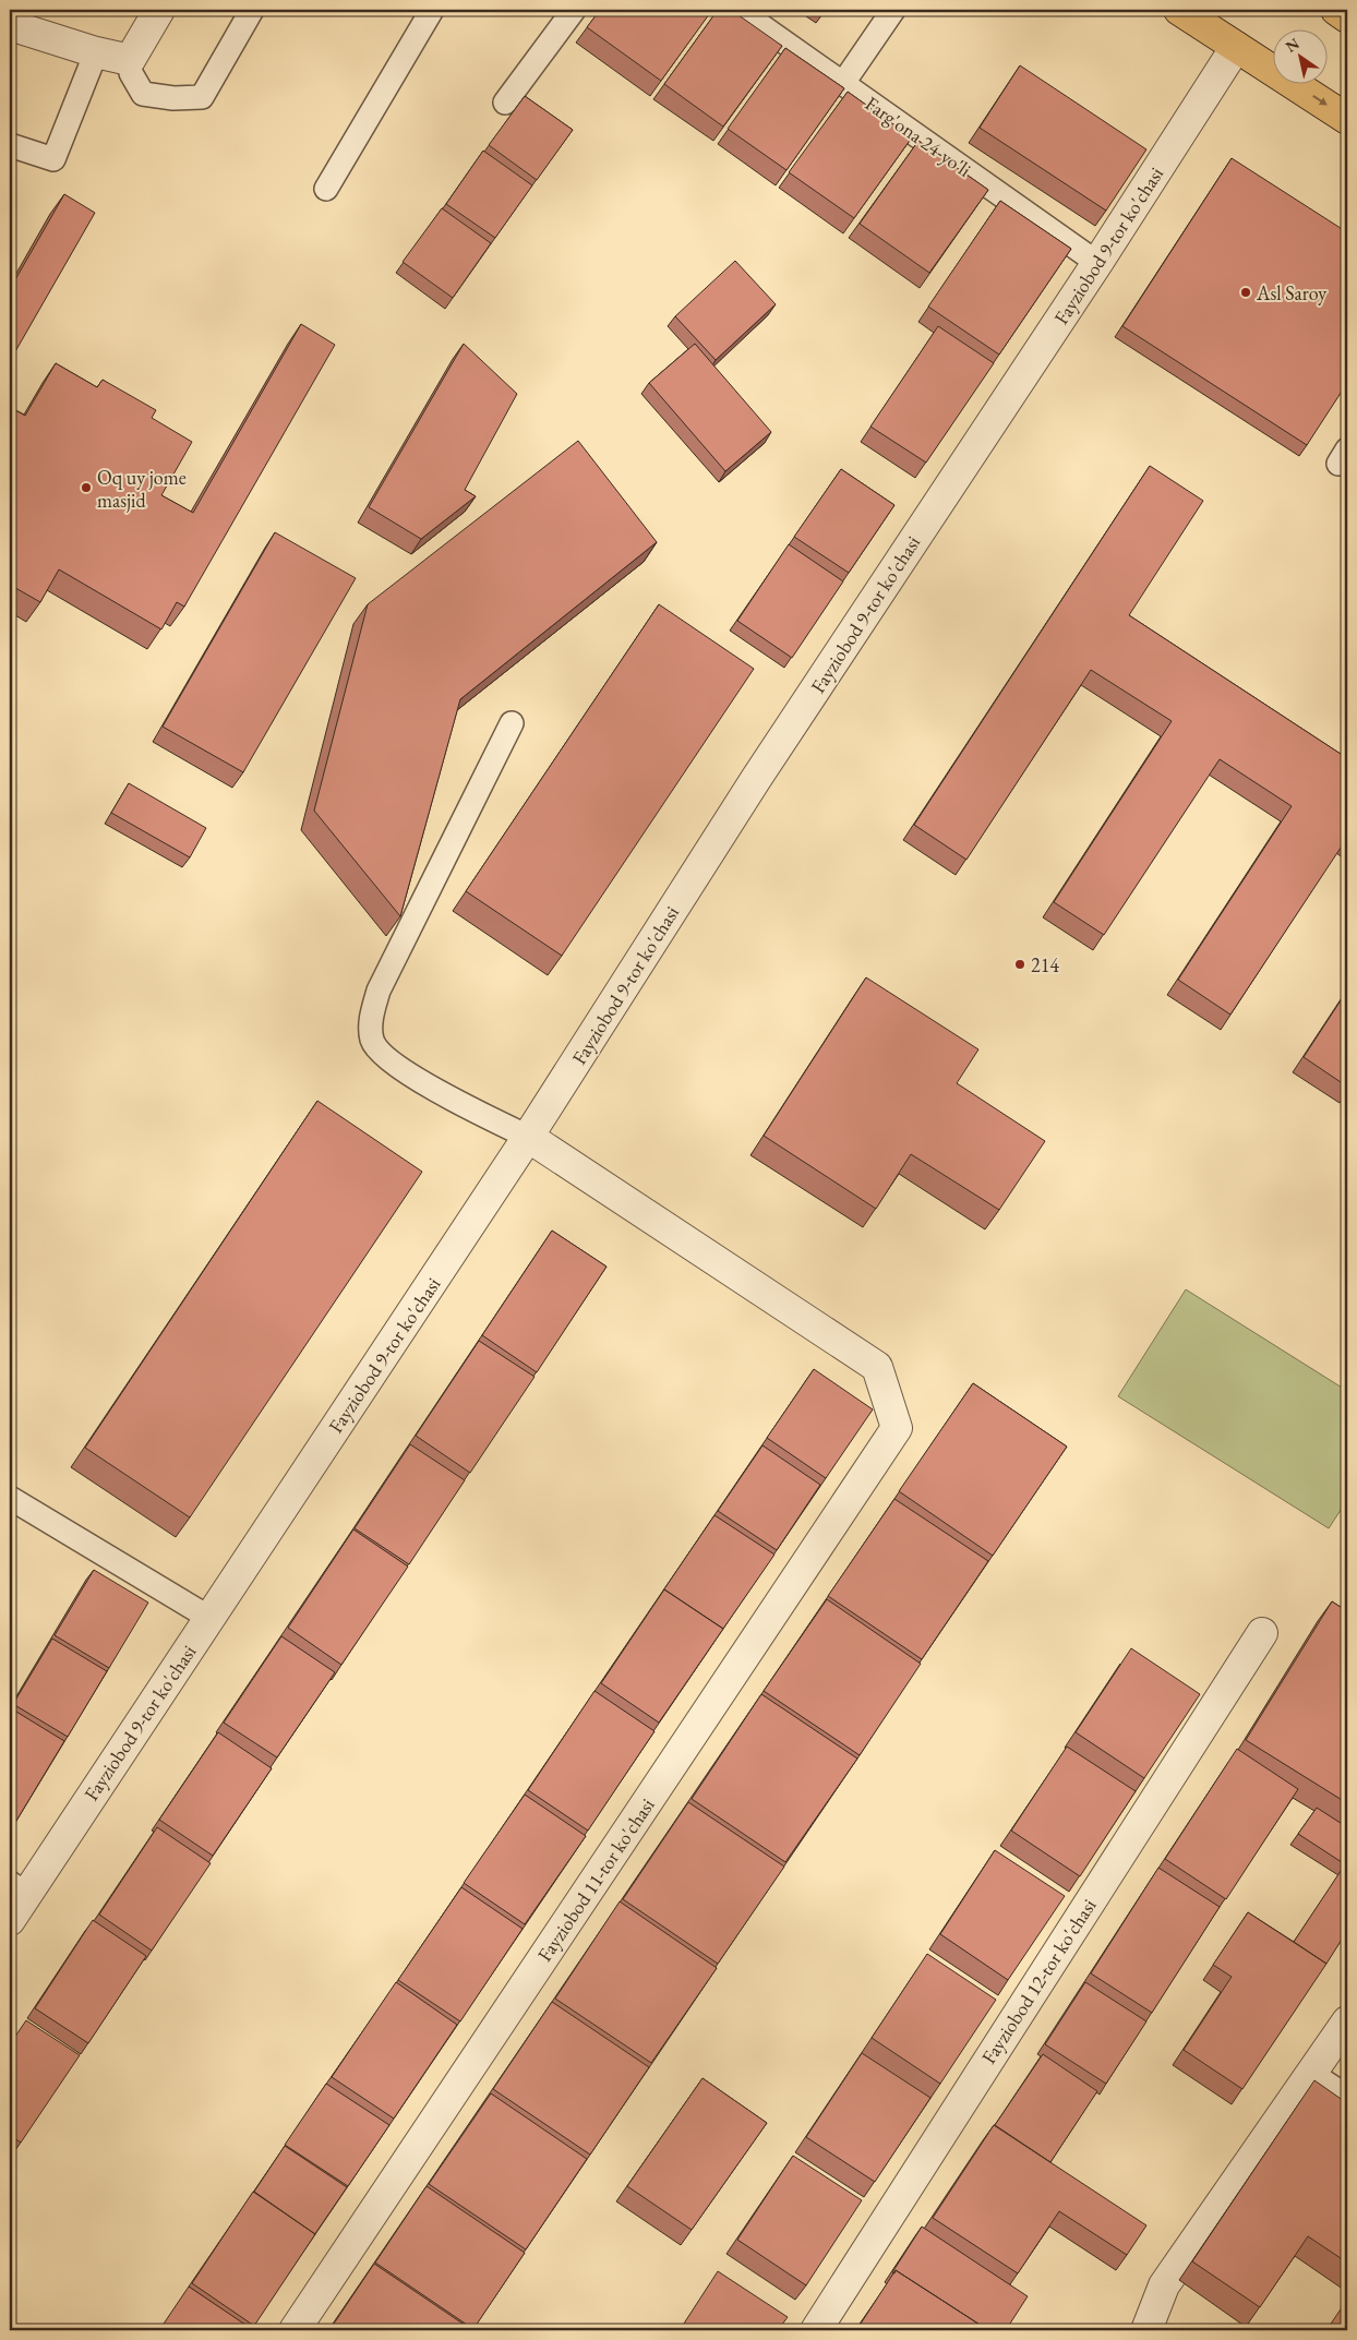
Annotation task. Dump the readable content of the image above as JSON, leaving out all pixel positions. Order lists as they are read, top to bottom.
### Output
{
  "streets": {
    "street": ["Fayziobod 9-tor ko'chasi", "Fayziobod 11-tor ko'chasi", "Fayziobod 12-tor ko'chasi"],
    "lane": ["Farg'ona 24-yo'li"]
  },
  "crossings": [
    ["Farg'ona 24-yo'li", "Fayziobod 9-tor ko'chasi"],
    ["Fayziobod 9-tor ko'chasi", "Fayziobod 11-tor ko'chasi"]
  ],
  "places": ["Asl Saroy", "Oq uy jome masjid", "214"],
  "north": "top left"
}
